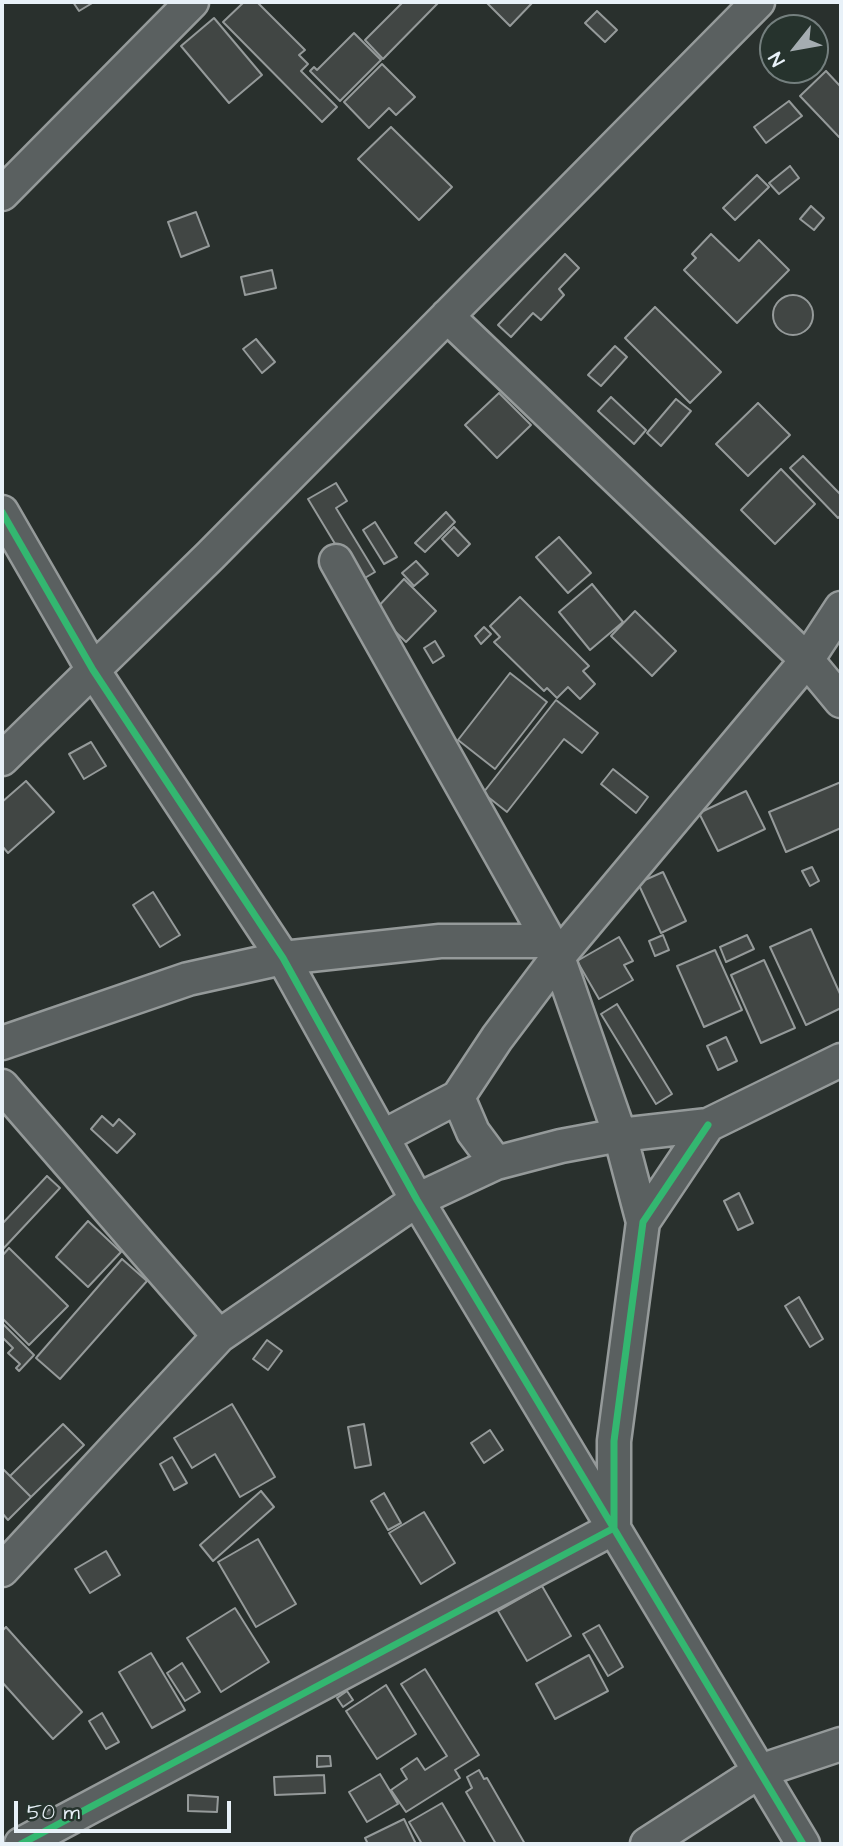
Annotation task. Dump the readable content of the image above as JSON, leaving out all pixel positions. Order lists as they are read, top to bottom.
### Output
{
  "scale_bar": "50 m",
  "north": "bottom left"
}
